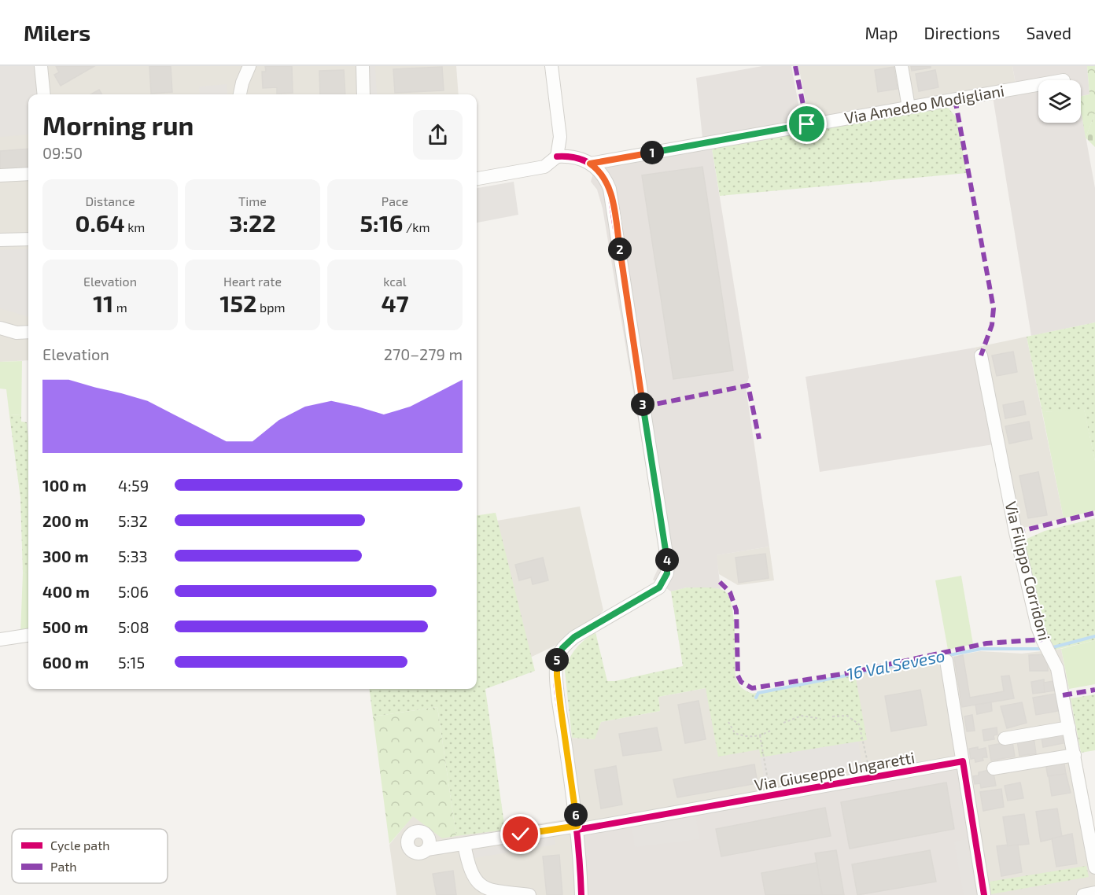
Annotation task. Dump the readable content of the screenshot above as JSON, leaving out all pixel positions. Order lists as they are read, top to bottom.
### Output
{
  "streets": {
    "street": ["Via Amedeo Modigliani", "Via Filippo Corridoni", "Via Giuseppe Ungaretti"]
  },
  "water": ["16 Val Seveso"],
  "legend": ["Cycle path", "Path"],
  "page": {
    "header": "Milers",
    "nav": ["Map", "Directions", "Saved"],
    "heading": ["Morning run", "09:50"],
    "pins": [
      "1",
      "2",
      "3",
      "4",
      "5",
      "6"
    ],
    "stats": [
      ["Distance", "0.64 km"],
      ["Time", "3:22"],
      ["Pace", "5:16 /km"],
      ["Elevation", "11 m"],
      ["Heart rate", "152 bpm"],
      ["kcal", "47"]
    ],
    "chart": ["Elevation", "270–279 m"],
    "list": [
      {
        "name": "100 m",
        "note": "4:59"
      },
      {
        "name": "200 m",
        "note": "5:32"
      },
      {
        "name": "300 m",
        "note": "5:33"
      },
      {
        "name": "400 m",
        "note": "5:06"
      },
      {
        "name": "500 m",
        "note": "5:08"
      },
      {
        "name": "600 m",
        "note": "5:15"
      }
    ]
  }
}
